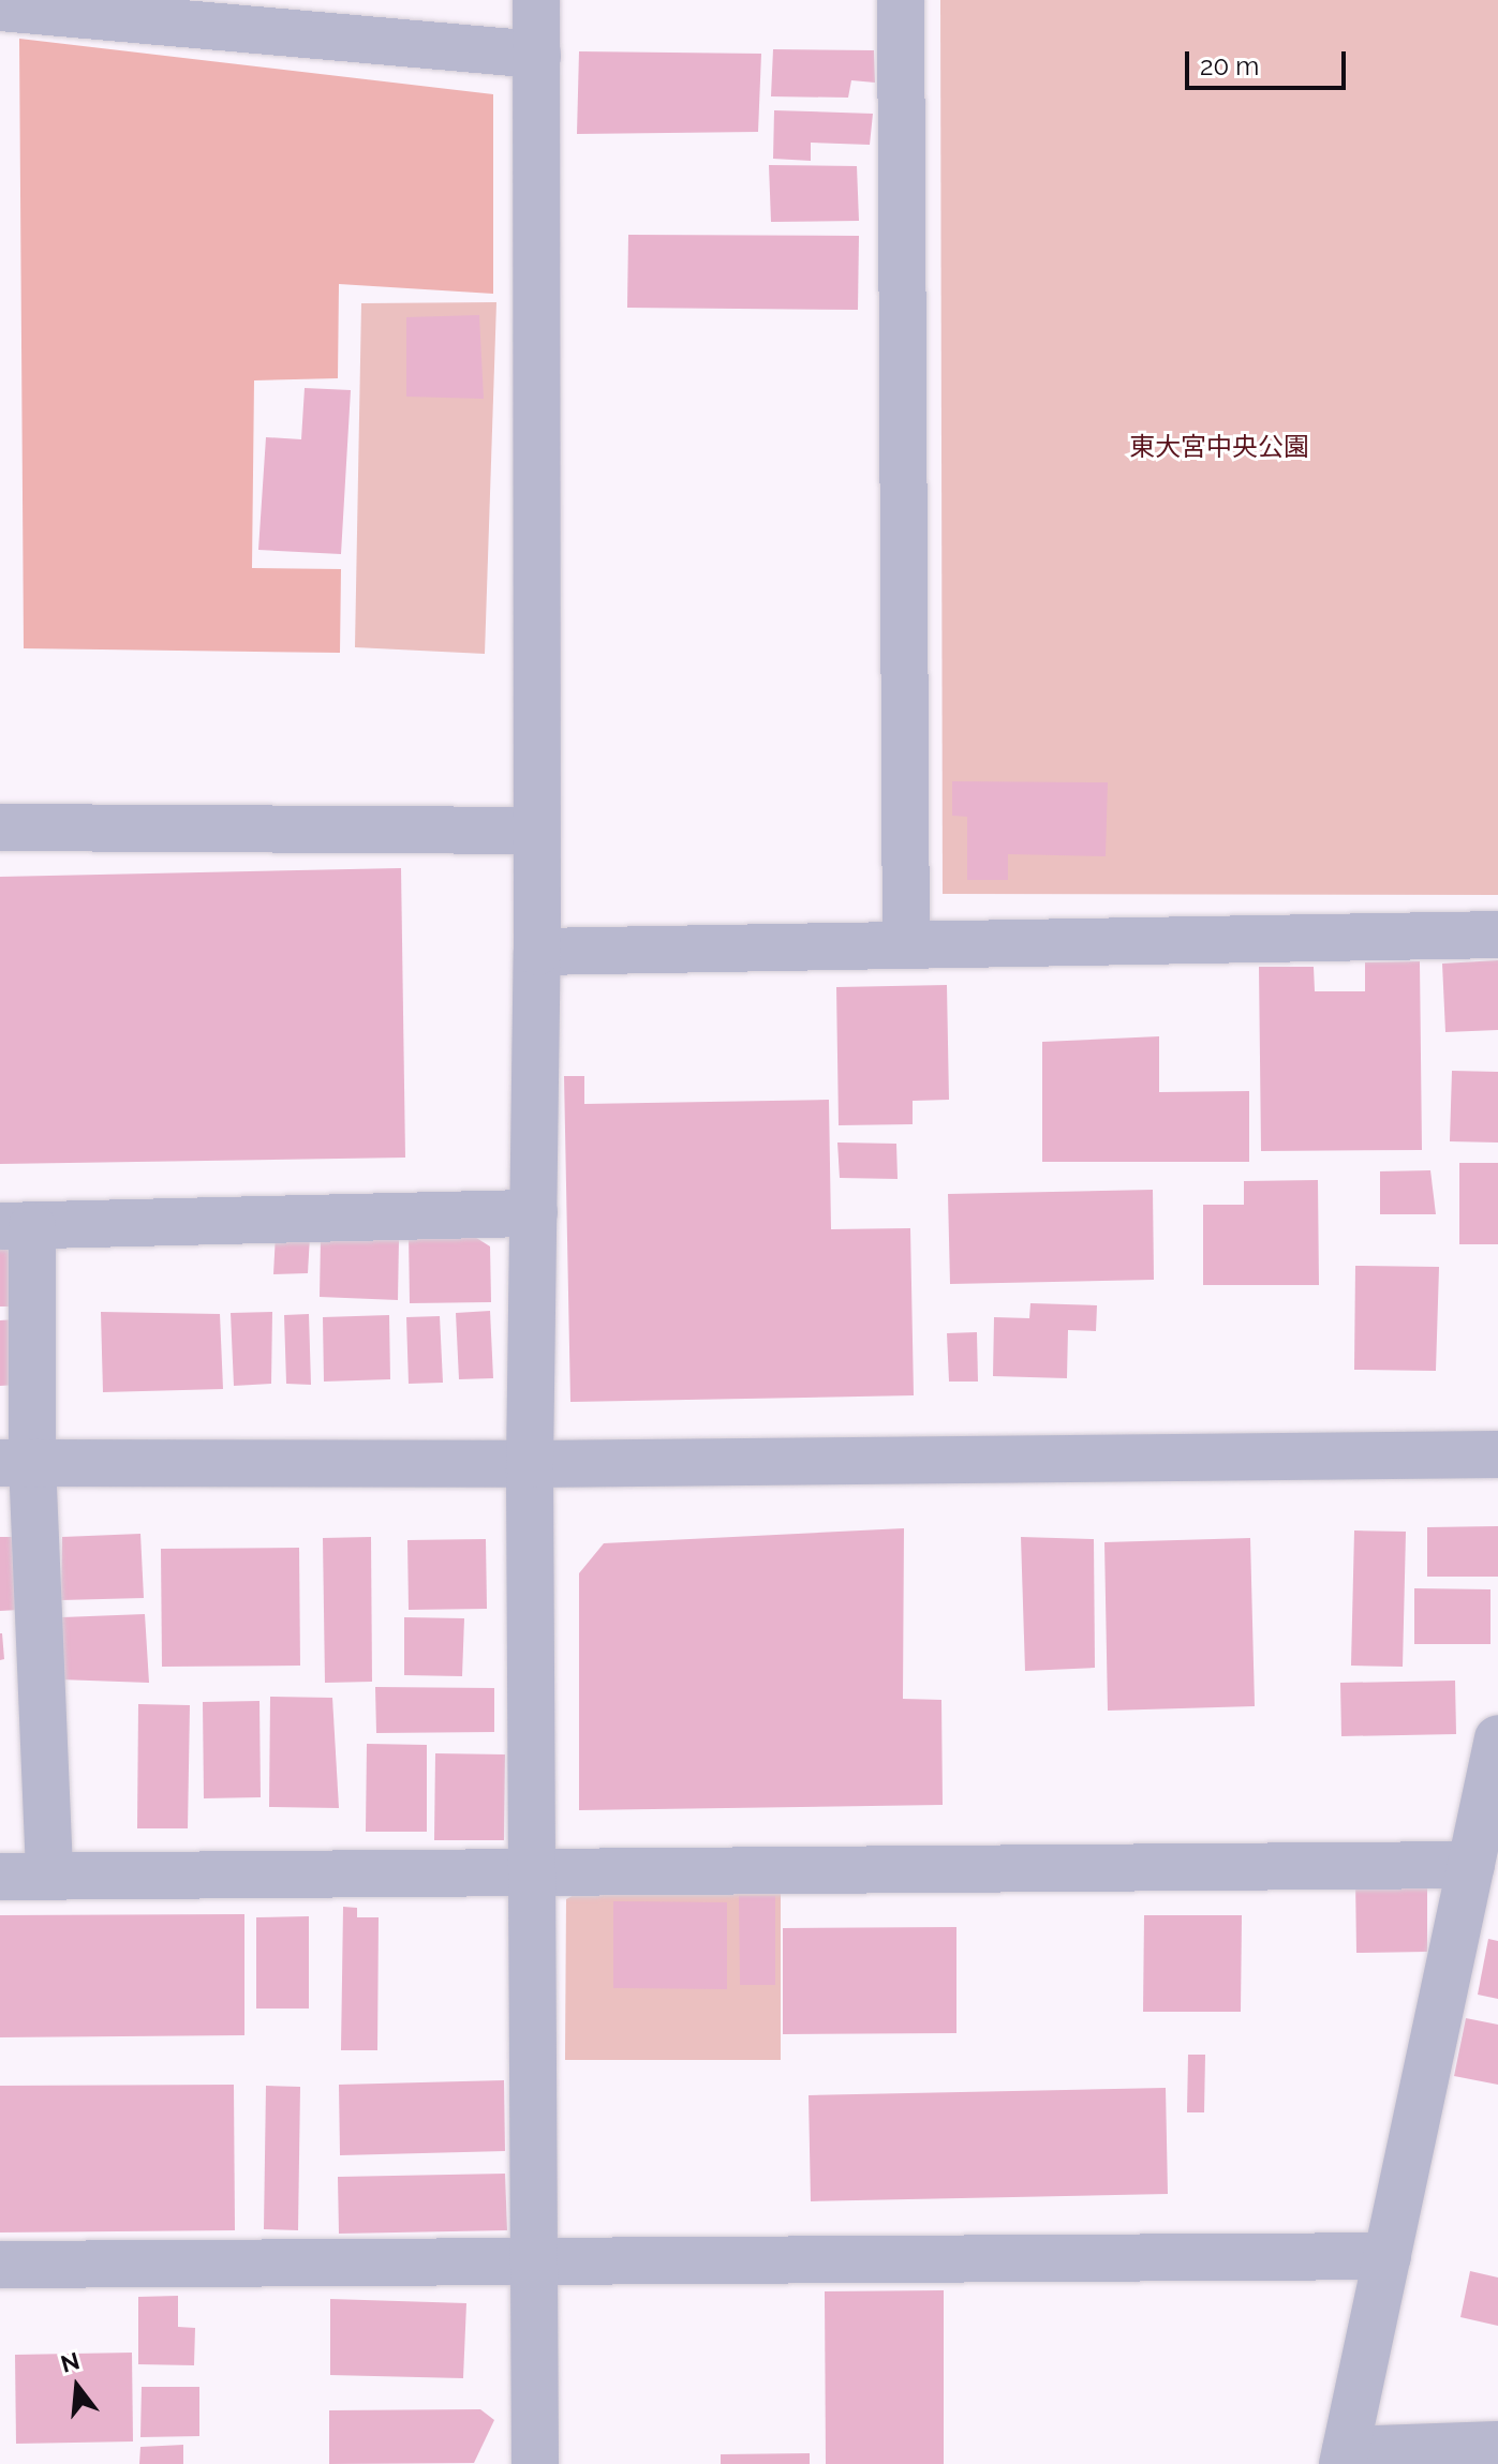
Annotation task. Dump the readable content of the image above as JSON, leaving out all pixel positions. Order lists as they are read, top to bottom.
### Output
{
  "parks": ["東大宮中央公園"],
  "scale_bar": "20 m",
  "north": "top"
}
